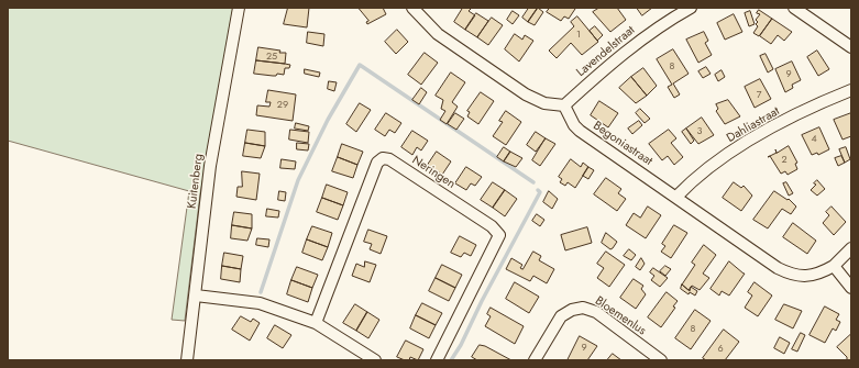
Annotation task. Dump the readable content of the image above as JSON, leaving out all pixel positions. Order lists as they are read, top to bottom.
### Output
{
  "streets": {
    "street": [
      "Lavendelstraat",
      "Dahliastraat",
      "Begoniastraat",
      "Neringen",
      "Kuitenberg",
      "Bloemenlus"
    ]
  },
  "crossings": [
    ["Lavendelstraat", "Begoniastraat"],
    ["Dahliastraat", "Begoniastraat"]
  ],
  "house_numbers": [
    "1",
    "25",
    "8",
    "9",
    "7",
    "29",
    "3",
    "4",
    "2",
    "8",
    "9",
    "6"
  ]
}
